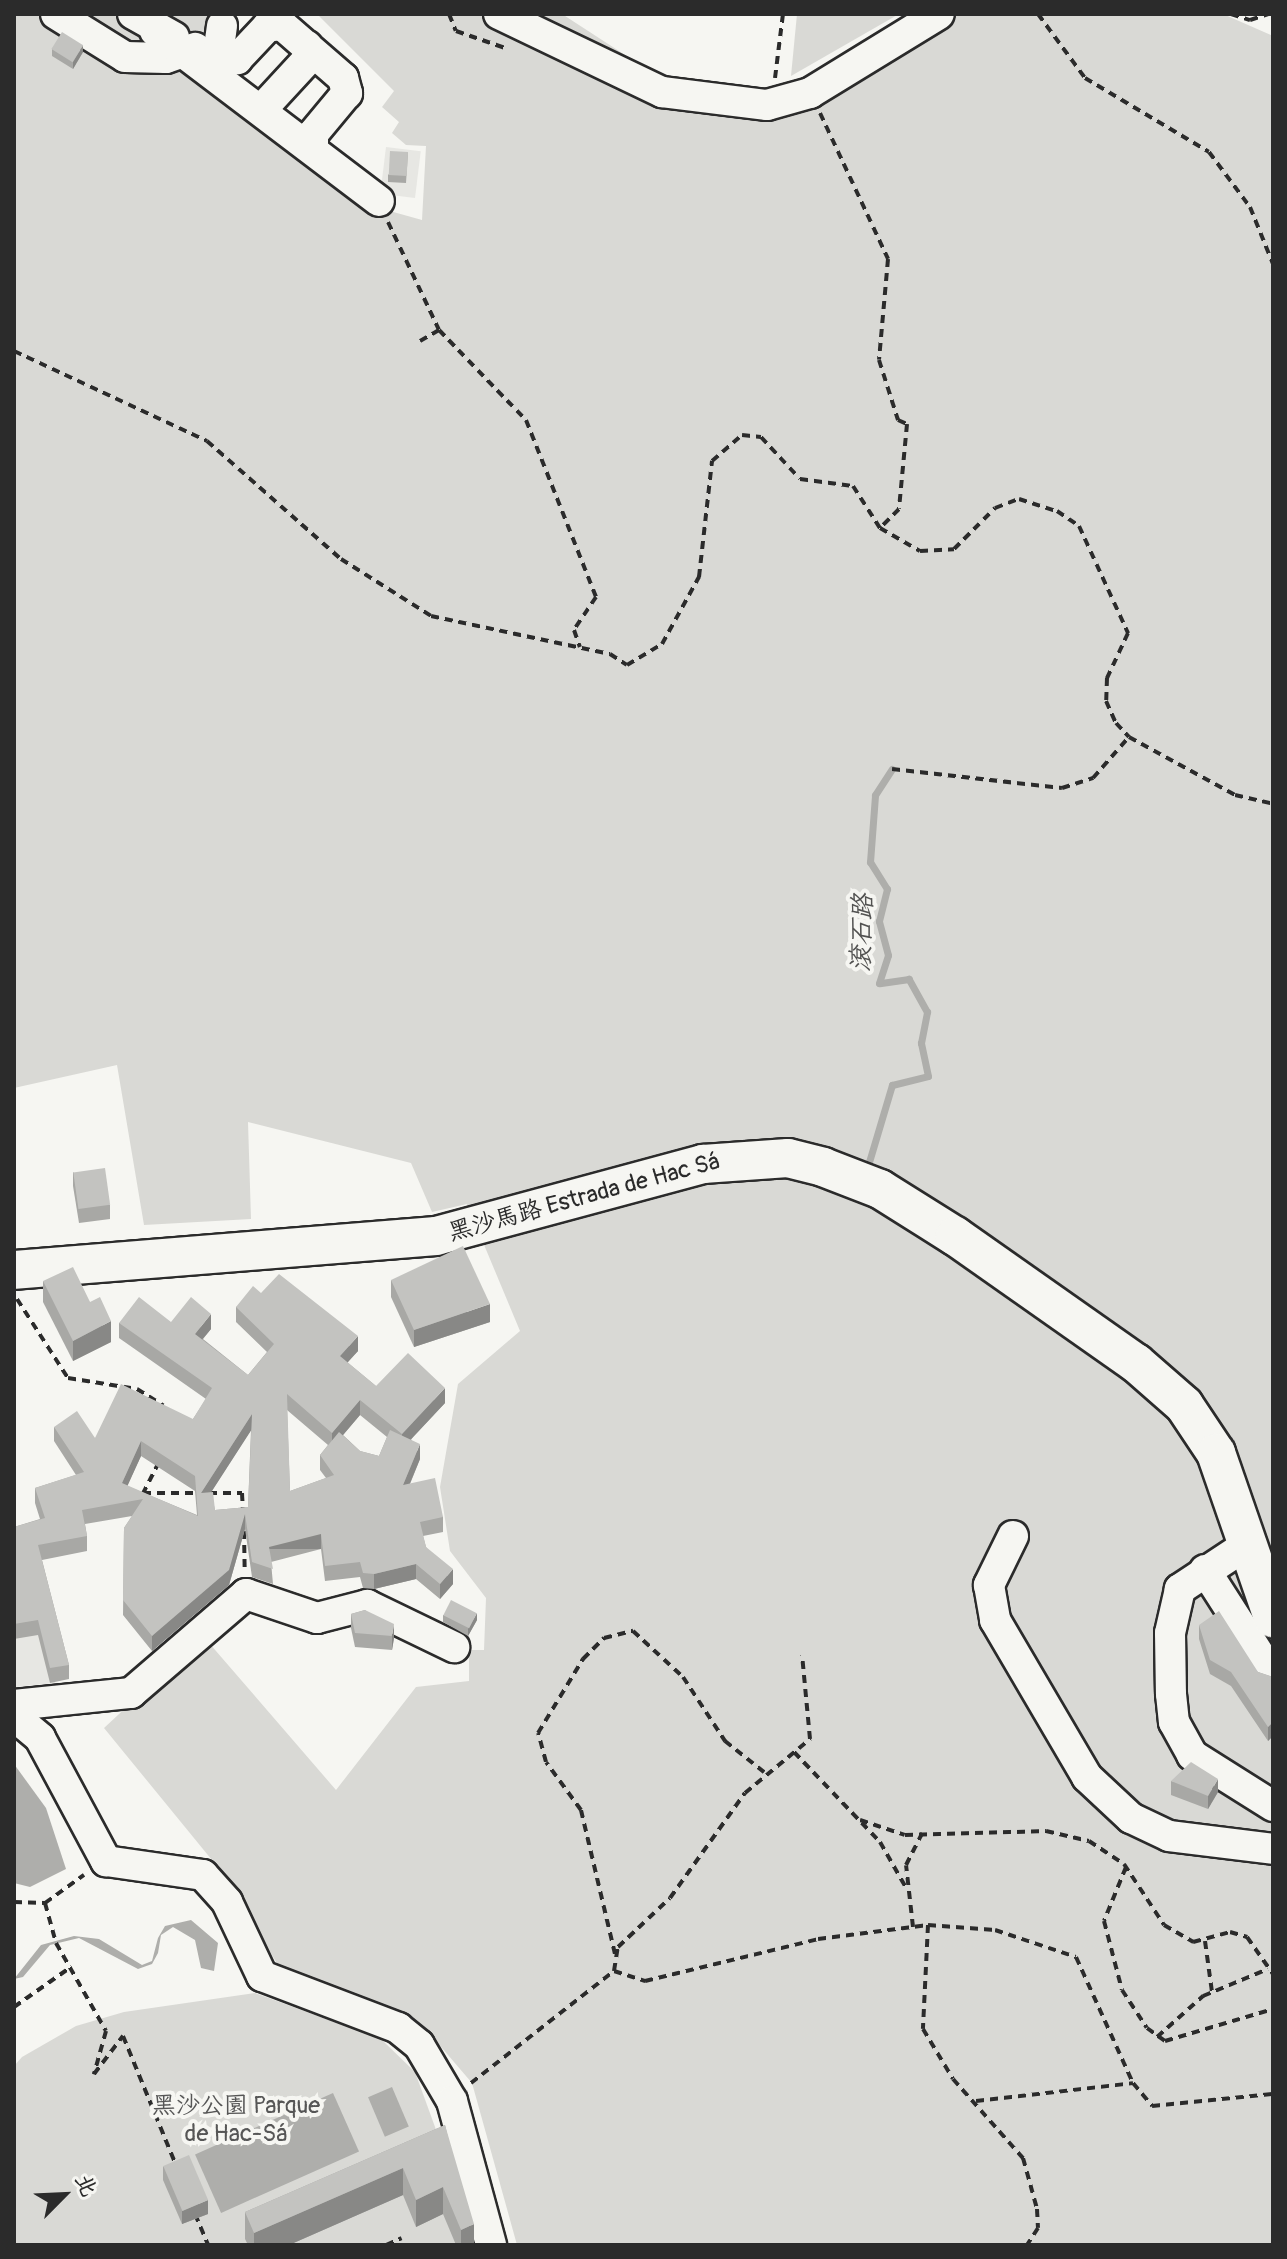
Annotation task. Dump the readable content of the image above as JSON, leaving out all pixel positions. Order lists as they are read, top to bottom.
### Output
{
  "streets": {
    "main road": ["黑沙馬路 Estrada de Hac Sá"]
  },
  "water": ["滾石路"],
  "parks": ["黑沙公園 Parque de Hac-Sá"],
  "north": "top right"
}
